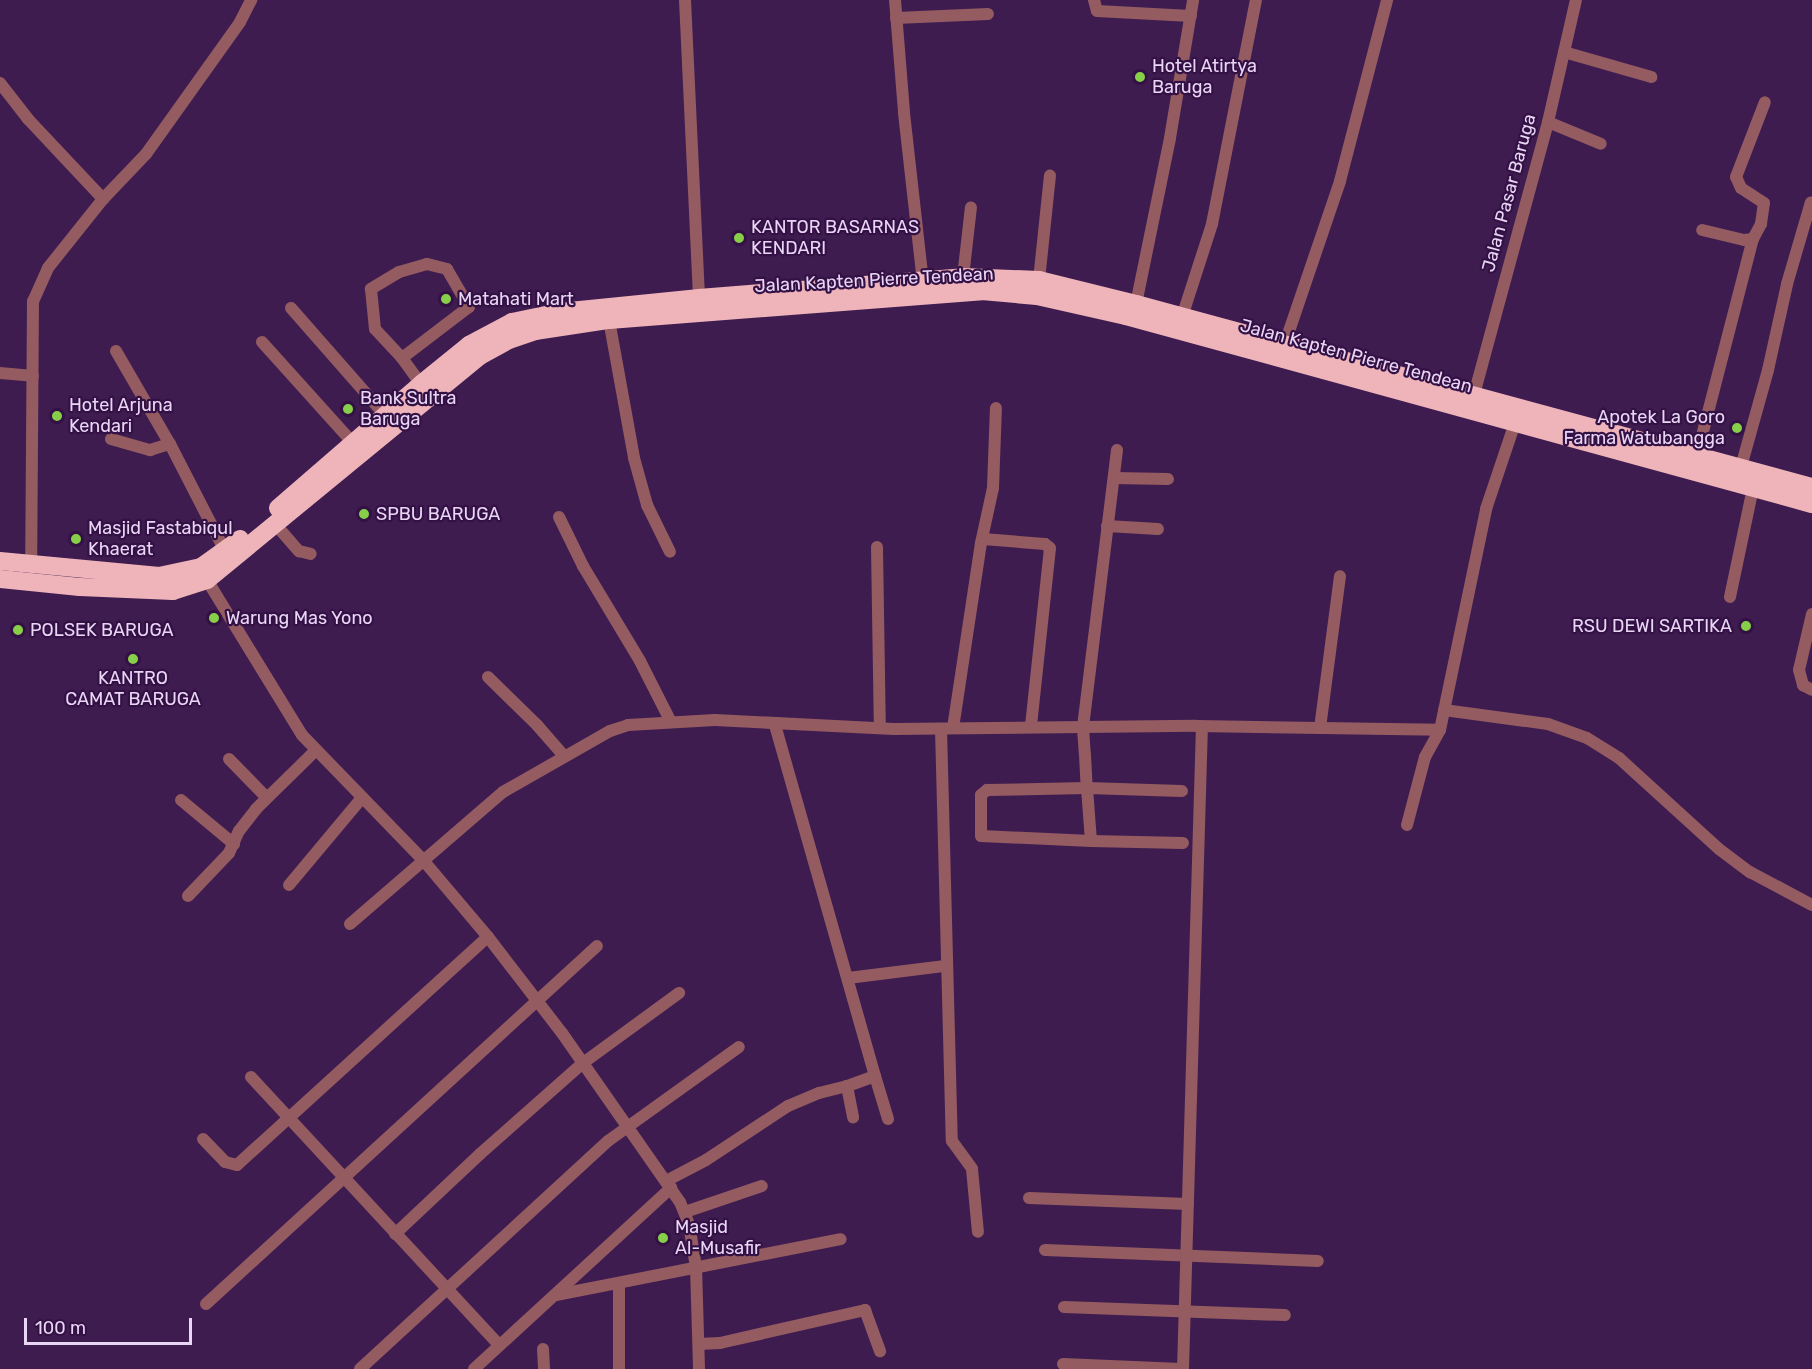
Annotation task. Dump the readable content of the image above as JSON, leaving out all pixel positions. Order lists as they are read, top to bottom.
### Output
{
  "streets": {
    "highway": ["Jalan Kapten Pierre Tendean"],
    "street": ["Jalan Pasar Baruga"]
  },
  "crossings": [
    ["Jalan Pasar Baruga", "Jalan Kapten Pierre Tendean"]
  ],
  "places": [
    "Hotel Atirtya Baruga",
    "KANTOR BASARNAS KENDARI",
    "Matahati Mart",
    "Bank Sultra Baruga",
    "Hotel Arjuna Kendari",
    "Apotek La Goro Farma Watubangga",
    "SPBU BARUGA",
    "Masjid Fastabiqul Khaerat",
    "Warung Mas Yono",
    "RSU DEWI SARTIKA",
    "POLSEK BARUGA",
    "KANTRO CAMAT BARUGA",
    "Masjid Al-Musafir"
  ],
  "scale_bar": "100 m"
}
